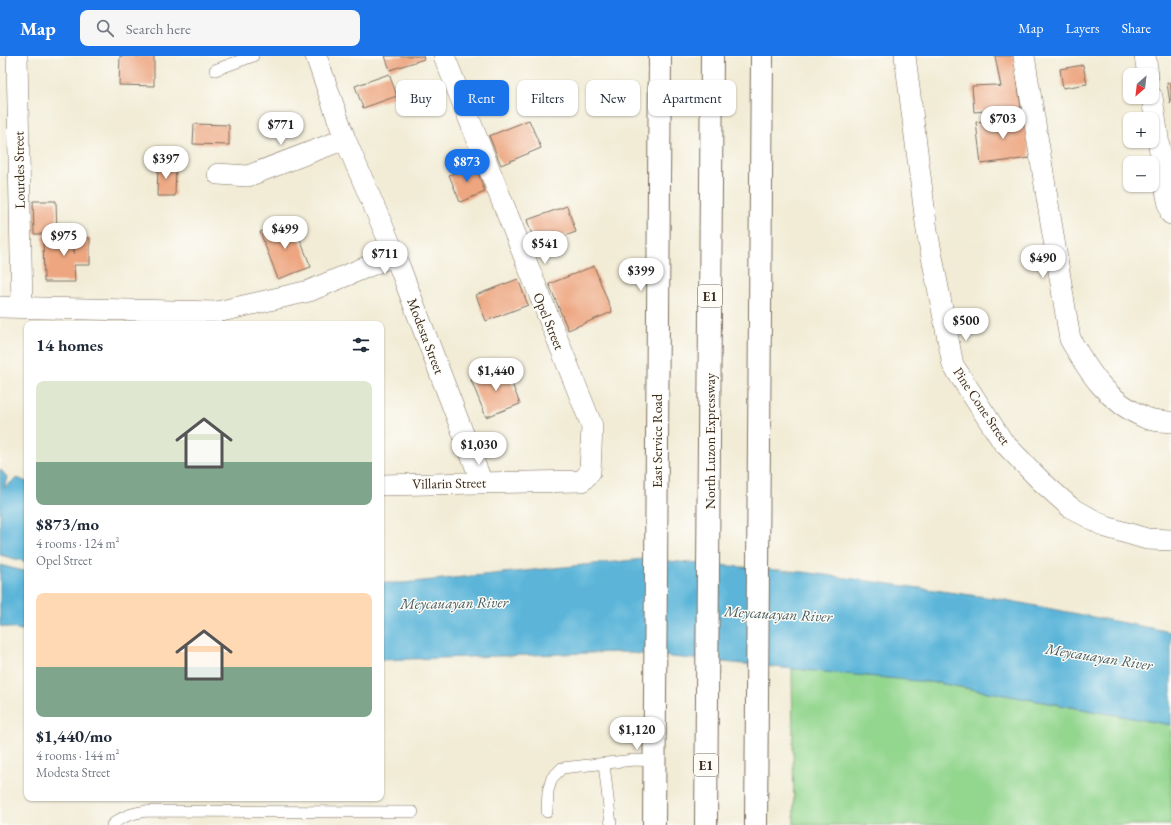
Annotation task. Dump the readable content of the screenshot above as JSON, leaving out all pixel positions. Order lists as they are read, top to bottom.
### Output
{
  "streets": {
    "main road": ["E1", "East Service Road", "North Luzon Expressway"],
    "street": [
      "Lourdes Street",
      "Opel Street",
      "Modesta Street",
      "Pine Cone Street",
      "Villarin Street"
    ]
  },
  "crossings": [
    ["Opel Street", "Villarin Street"],
    ["Modesta Street", "Villarin Street"]
  ],
  "water": ["Meycauayan River"],
  "north": "bottom left",
  "page": {
    "header": "Map",
    "search": "Search here",
    "nav": ["Map", "Layers", "Share"],
    "map_buttons": ["+", "−"],
    "chip": [
      "Buy",
      "Rent",
      "Filters",
      "New",
      "Apartment"
    ],
    "price": [
      "$703",
      "$771",
      "$397",
      "$873",
      "$499",
      "$975",
      "$541",
      "$711",
      "$490",
      "$399",
      "$500",
      "$1,440",
      "$1,030",
      "$1,120"
    ],
    "heading": "14 homes",
    "list": [
      {
        "name": "$873/mo",
        "note": "4 rooms · 124 m² · Opel Street"
      },
      {
        "name": "$1,440/mo",
        "note": "4 rooms · 144 m² · Modesta Street"
      }
    ]
  }
}
